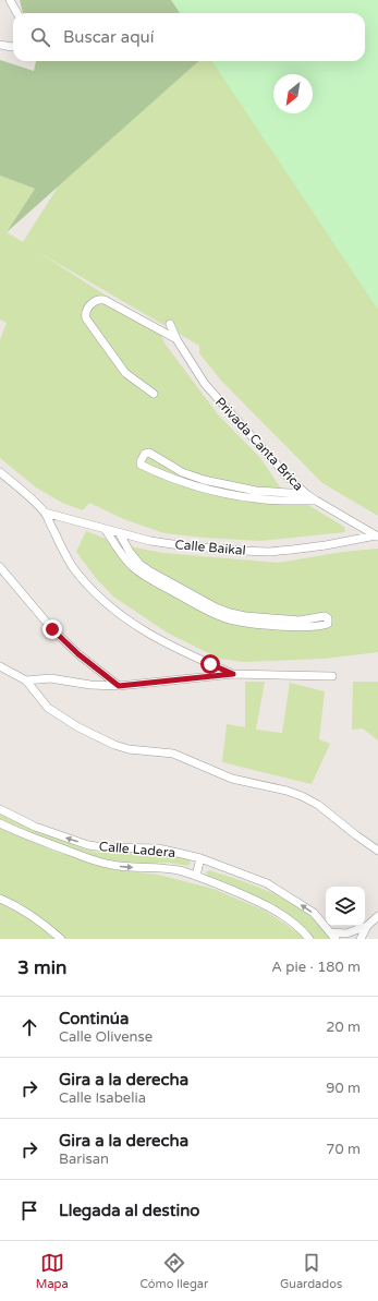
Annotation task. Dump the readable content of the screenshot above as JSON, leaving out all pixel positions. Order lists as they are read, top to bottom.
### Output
{
  "streets": {
    "street": ["Privada Canta Brica", "Calle Baikal", "Calle Ladera"]
  },
  "crossings": [
    ["Privada Canta Brica", "Calle Baikal"]
  ],
  "north": "bottom left",
  "page": {
    "search": "Buscar aquí",
    "heading": ["3 min", "A pie · 180 m"],
    "list": [
      ["Continúa", "Calle Olivense", "20 m"],
      ["Gira a la derecha", "Calle Isabelia", "90 m"],
      ["Gira a la derecha", "Barisan", "70 m"],
      "Llegada al destino"
    ],
    "nav": ["Mapa", "Cómo llegar", "Guardados"]
  }
}
